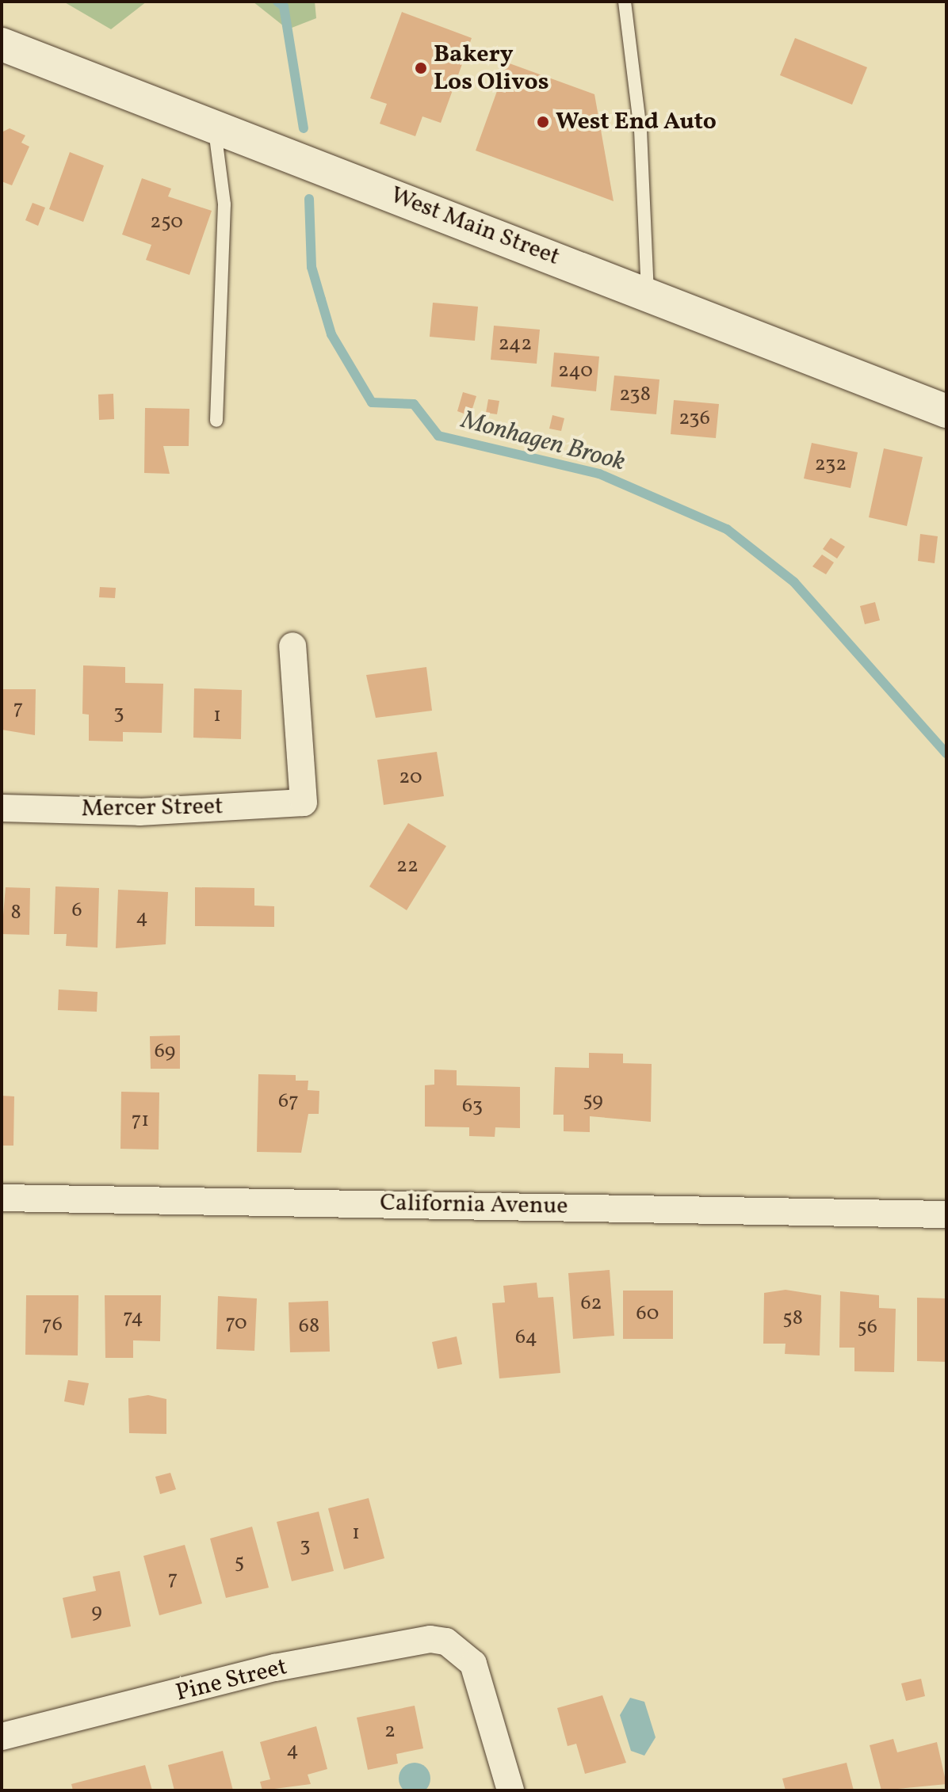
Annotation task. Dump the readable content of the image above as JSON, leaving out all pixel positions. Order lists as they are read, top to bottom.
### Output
{
  "streets": {
    "street": [
      "West Main Street",
      "Mercer Street",
      "California Avenue",
      "Pine Street"
    ]
  },
  "water": ["Monhagen Brook"],
  "places": ["Bakery Los Olivos", "West End Auto"],
  "house_numbers": [
    "250",
    "242",
    "240",
    "238",
    "236",
    "232",
    "7",
    "3",
    "1",
    "20",
    "22",
    "6",
    "8",
    "4",
    "69",
    "59",
    "67",
    "63",
    "71",
    "62",
    "60",
    "74",
    "58",
    "70",
    "76",
    "68",
    "56",
    "64",
    "1",
    "3",
    "5",
    "7",
    "9",
    "2",
    "4"
  ]
}
